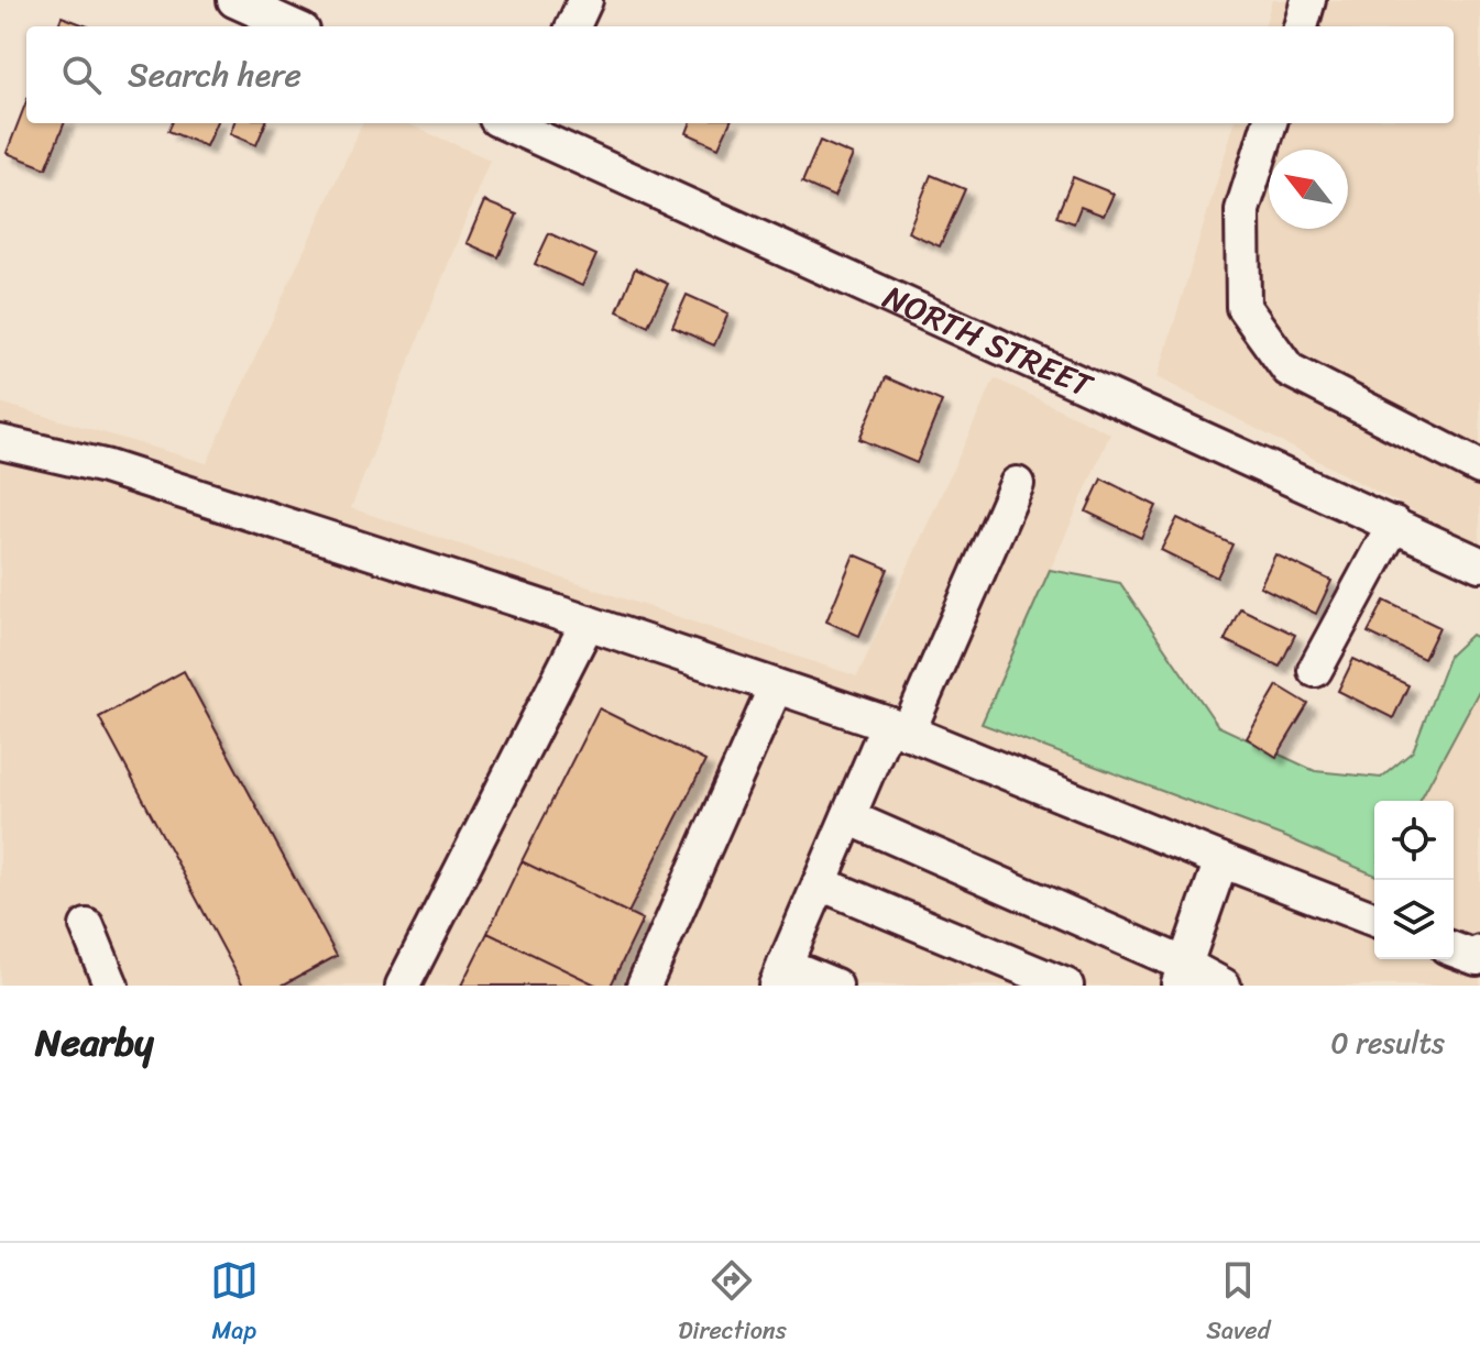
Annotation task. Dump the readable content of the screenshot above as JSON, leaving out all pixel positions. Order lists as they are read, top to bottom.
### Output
{
  "streets": {
    "street": ["NORTH STREET"]
  },
  "north": "top left",
  "page": {
    "search": "Search here",
    "heading": ["Nearby", "0 results"],
    "nav": ["Map", "Directions", "Saved"]
  }
}
